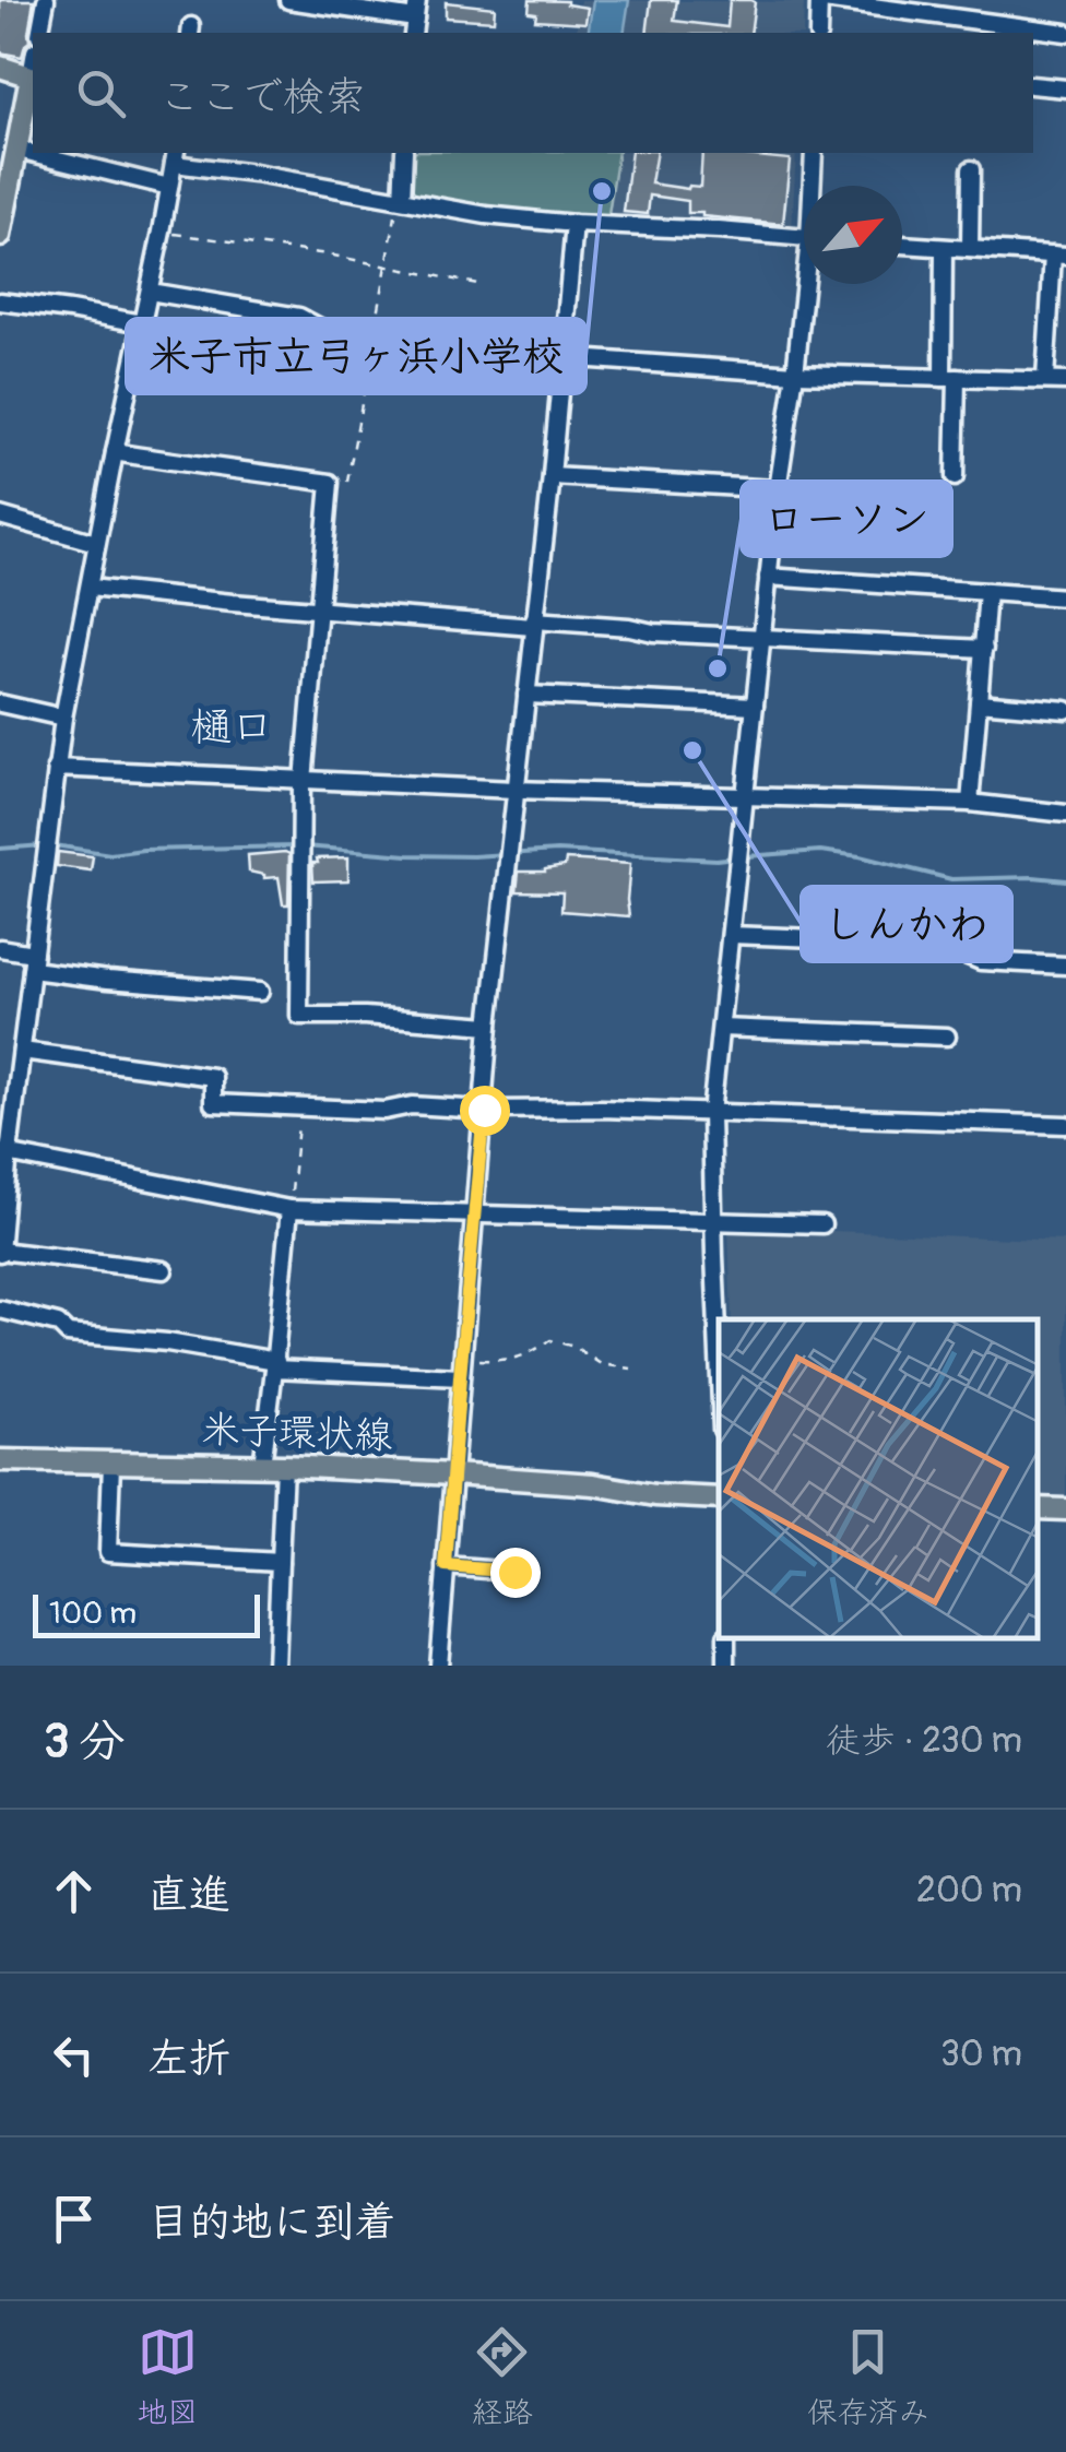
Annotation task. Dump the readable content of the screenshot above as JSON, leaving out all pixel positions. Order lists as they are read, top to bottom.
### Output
{
  "streets": {
    "main road": ["米子環状線"]
  },
  "districts": ["樋口"],
  "places": ["米子市立弓ヶ浜小学校", "ローソン", "しんかわ"],
  "scale_bar": "100 m",
  "north": "top right",
  "page": {
    "search": "ここで検索",
    "scale": "100 m",
    "heading": ["3 分", "徒歩 · 230 m"],
    "list": [
      ["直進", "200 m"],
      ["左折", "30 m"],
      "目的地に到着"
    ],
    "nav": ["地図", "経路", "保存済み"]
  }
}
